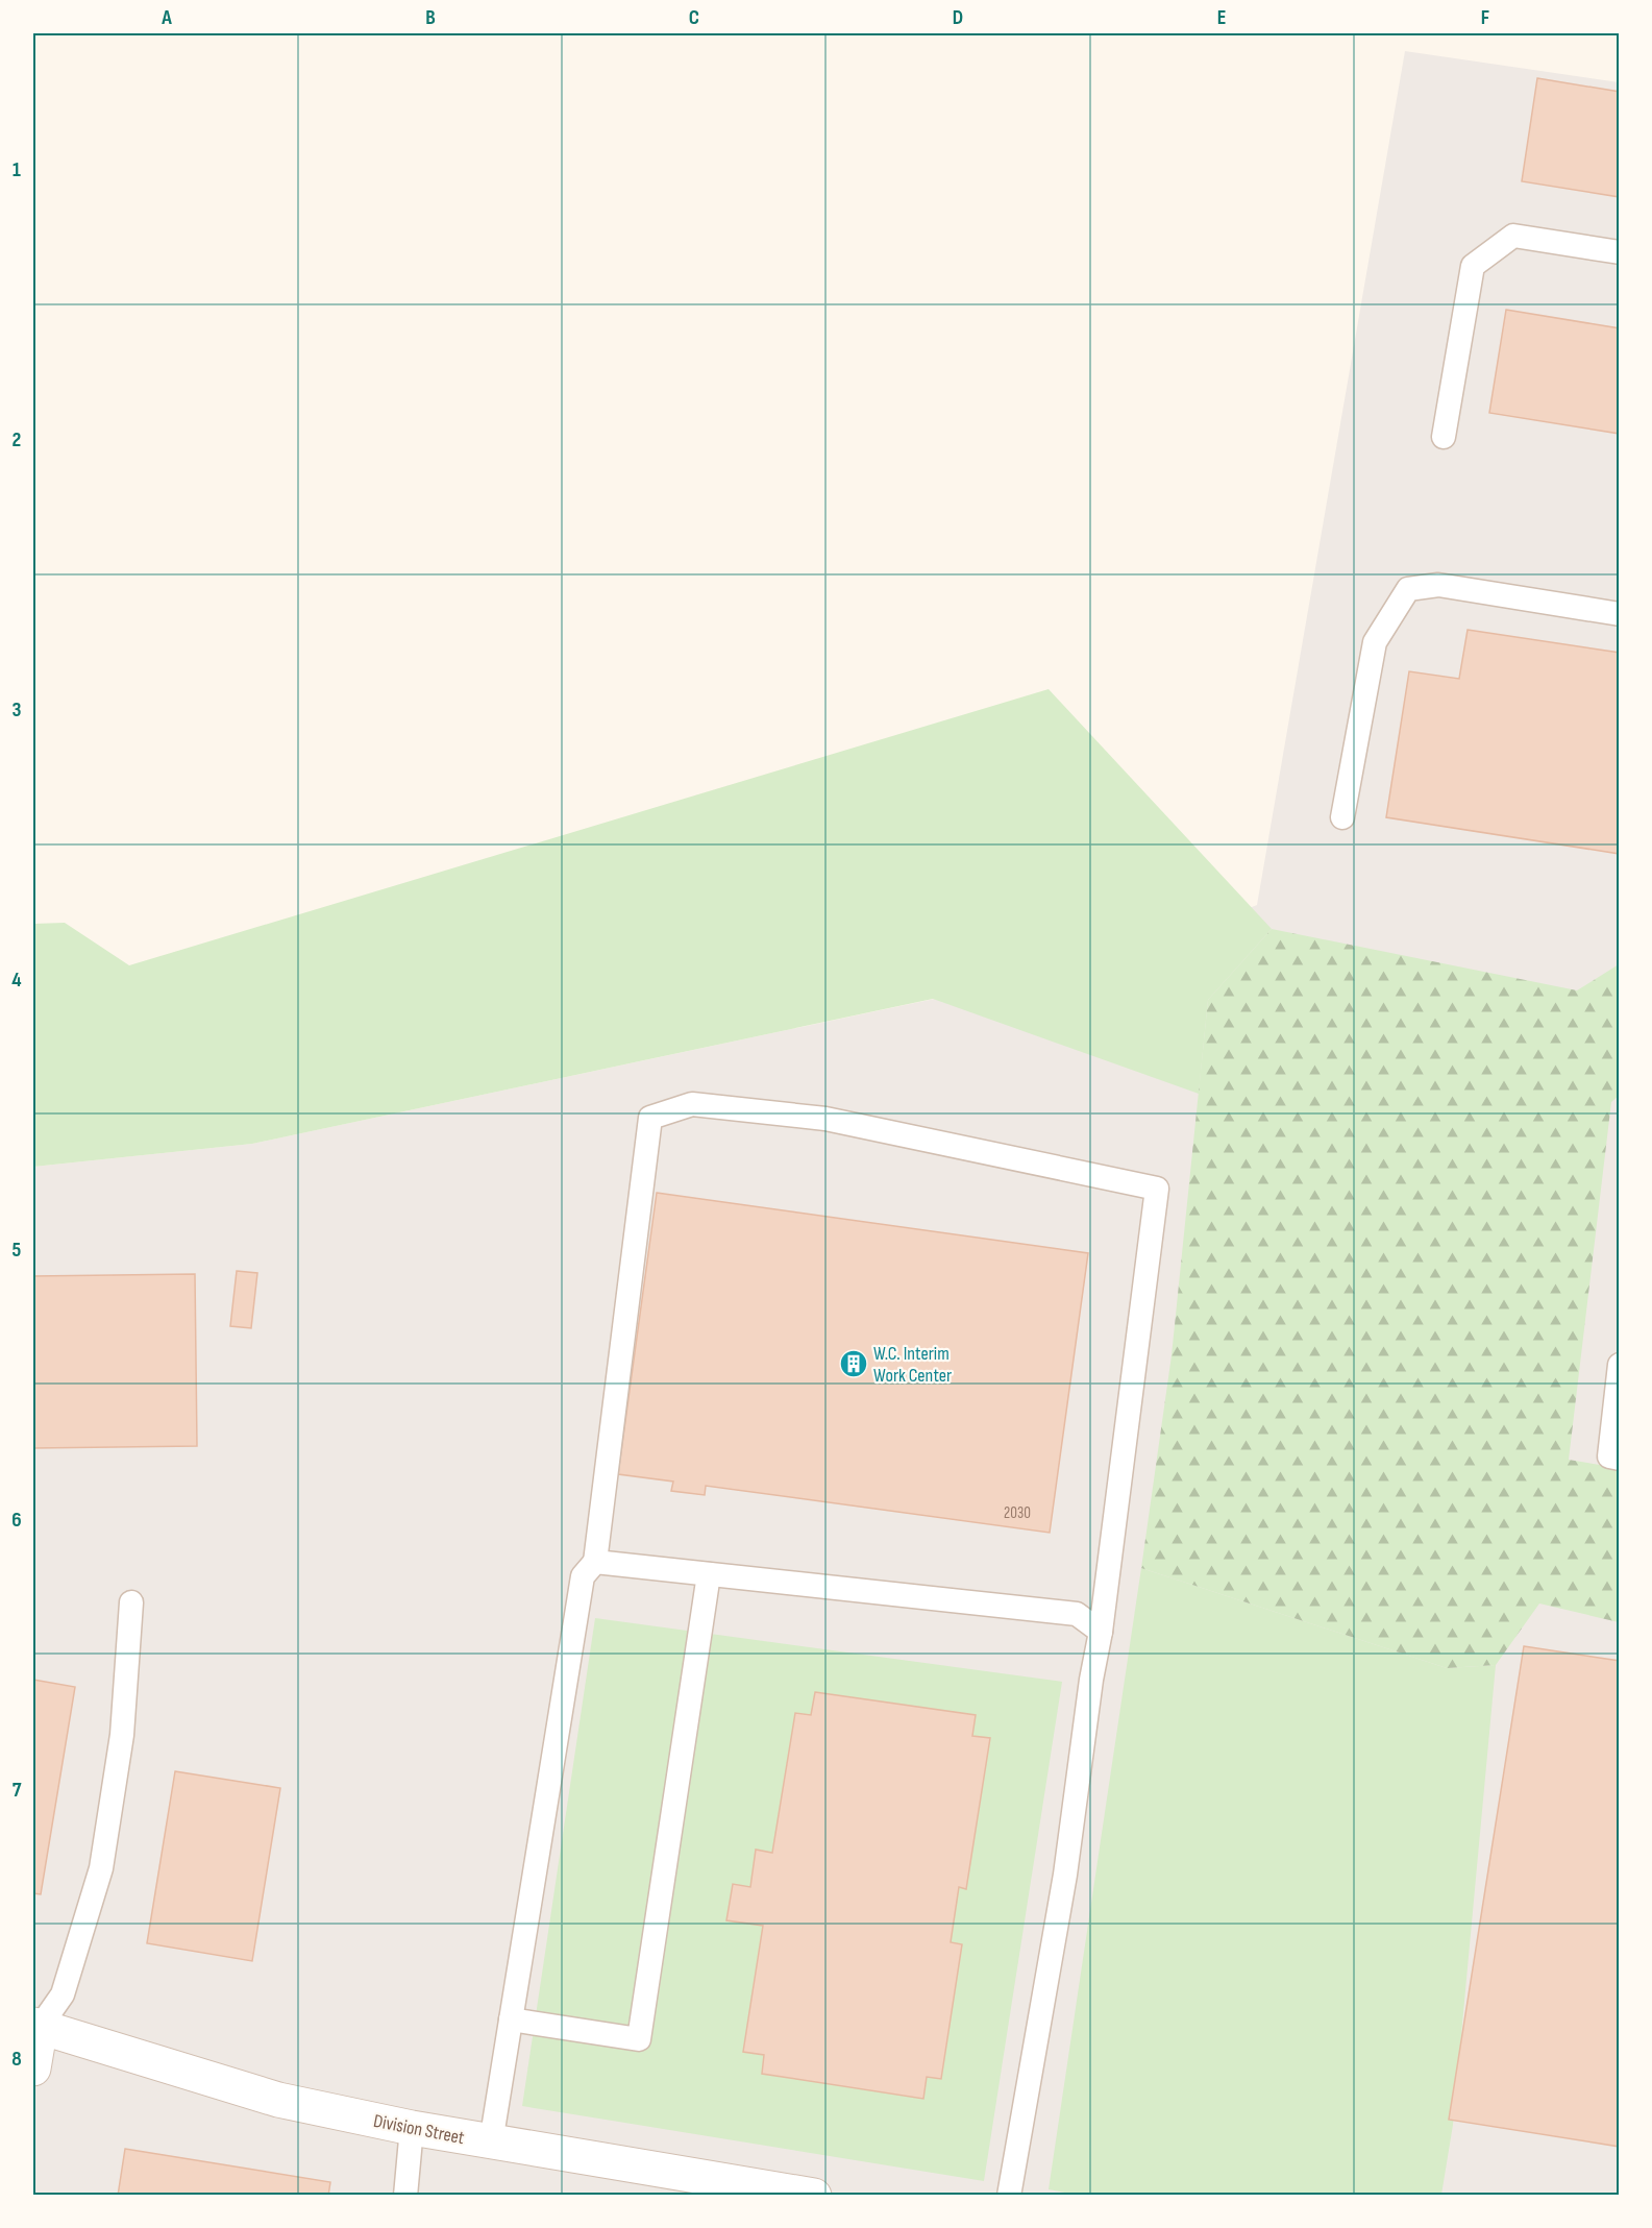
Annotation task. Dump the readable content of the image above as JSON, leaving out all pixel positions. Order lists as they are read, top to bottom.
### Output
{
  "streets": {
    "street": ["Division Street"]
  },
  "places": {
    "building": ["W.C. Interim Work Center"]
  },
  "house_numbers": ["2030"],
  "grid": {
    "columns": [
      "A",
      "B",
      "C",
      "D",
      "E",
      "F"
    ],
    "rows": [
      "1",
      "2",
      "3",
      "4",
      "5",
      "6",
      "7",
      "8"
    ]
  }
}
